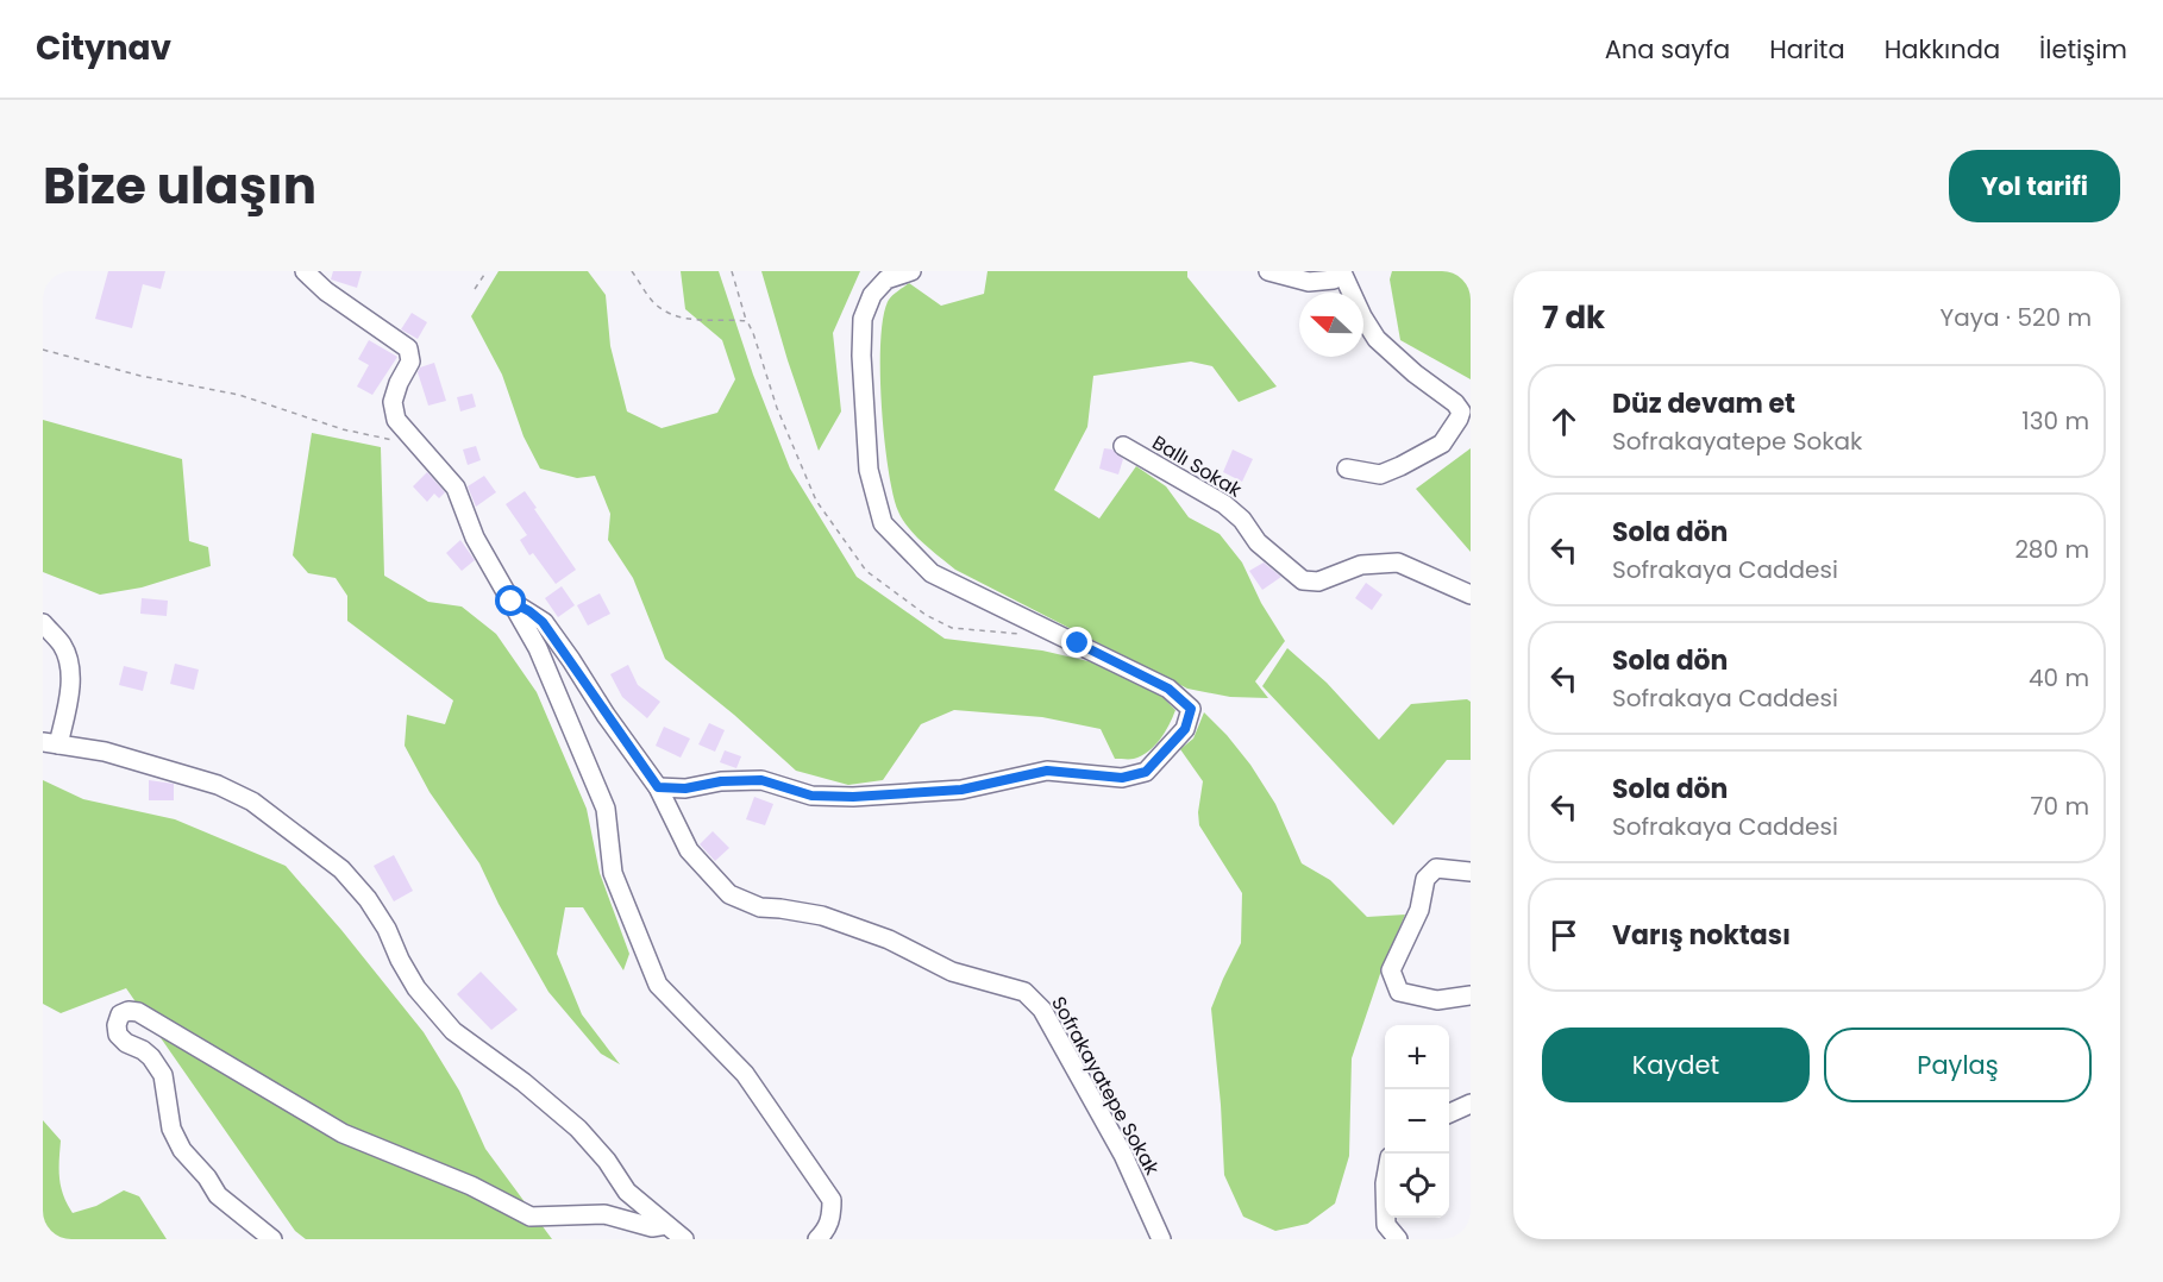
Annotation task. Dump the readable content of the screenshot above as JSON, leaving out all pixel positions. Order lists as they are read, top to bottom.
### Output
{
  "streets": {
    "street": ["Ballı Sokak", "Sofrakayatepe Sokak"]
  },
  "north": "left",
  "page": {
    "header": "Citynav",
    "nav": [
      "Ana sayfa",
      "Harita",
      "Hakkında",
      "İletişim"
    ],
    "title": "Bize ulaşın",
    "buttons": [
      "Yol tarifi",
      ["Kaydet", "Paylaş"]
    ],
    "heading": ["7 dk", "Yaya · 520 m"],
    "list": [
      ["Düz devam et", "Sofrakayatepe Sokak", "130 m"],
      ["Sola dön", "Sofrakaya Caddesi", "280 m"],
      ["Sola dön", "Sofrakaya Caddesi", "40 m"],
      ["Sola dön", "Sofrakaya Caddesi", "70 m"],
      "Varış noktası"
    ],
    "map_buttons": ["+", "−"]
  }
}
